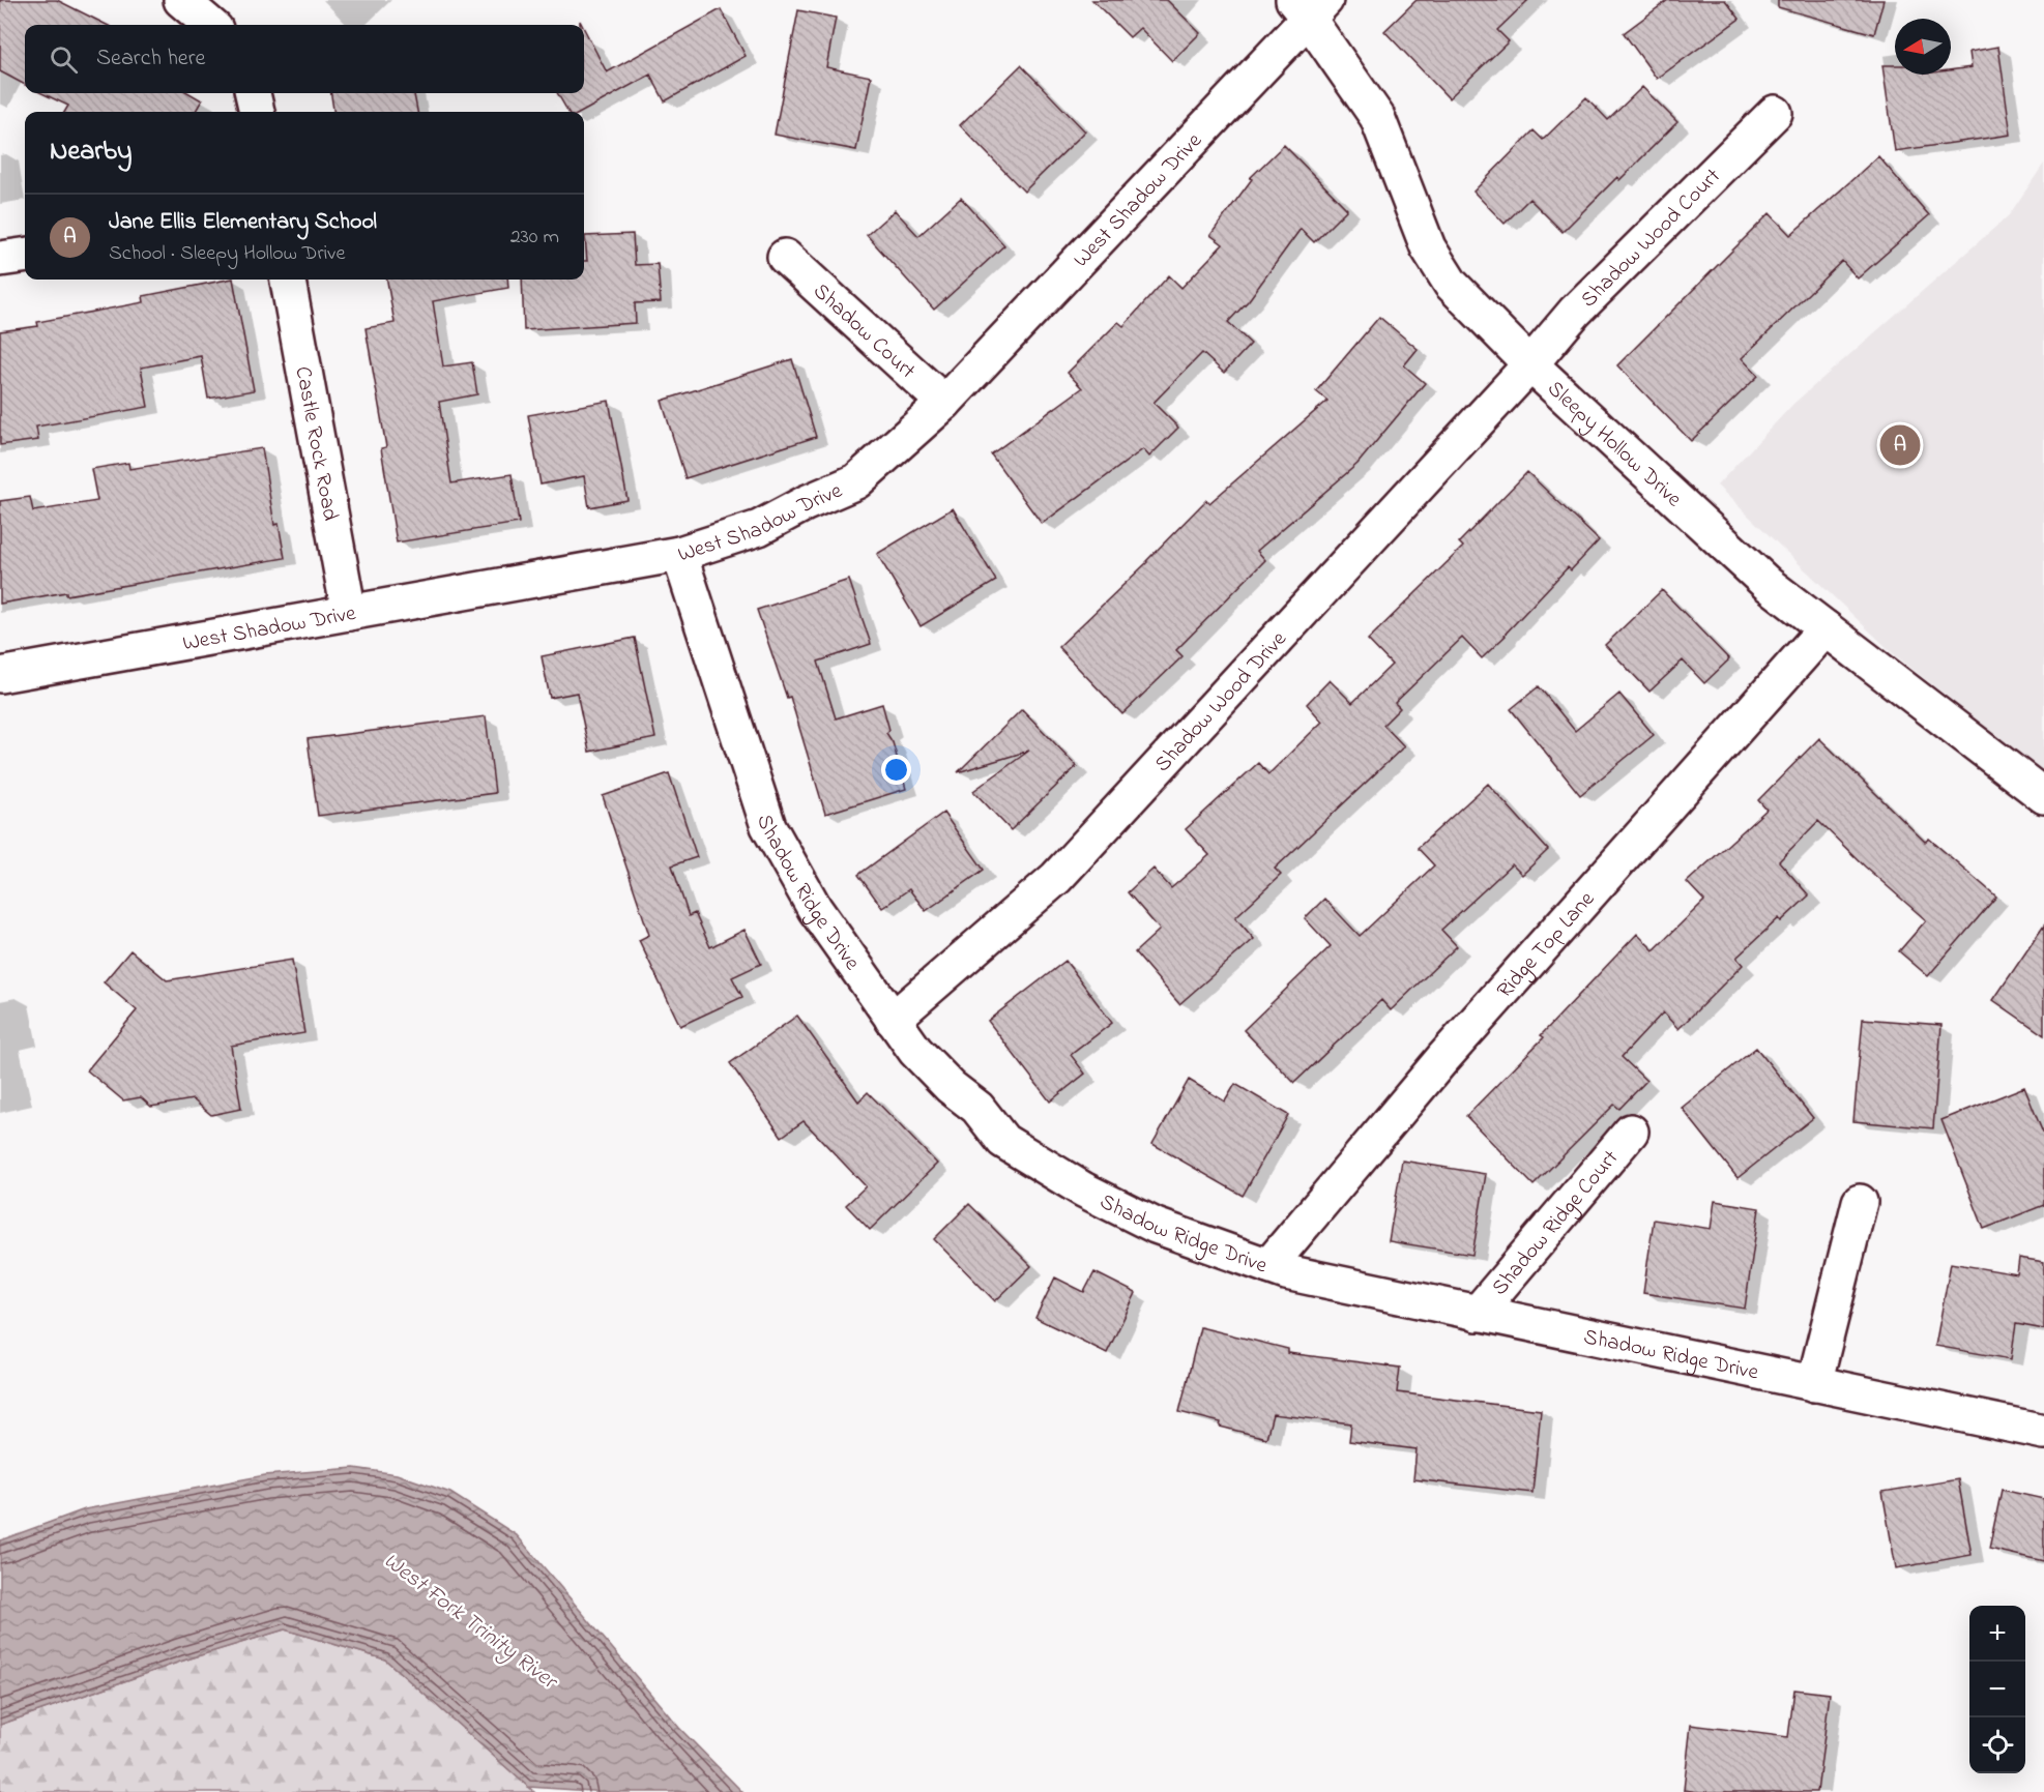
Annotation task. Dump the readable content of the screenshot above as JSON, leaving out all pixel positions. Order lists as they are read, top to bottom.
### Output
{
  "streets": {
    "street": [
      "West Shadow Drive",
      "Shadow Wood Court",
      "Shadow Court",
      "Sleepy Hollow Drive",
      "Castle Rock Road",
      "Shadow Wood Drive",
      "Shadow Ridge Drive",
      "Ridge Top Lane",
      "Shadow Ridge Court"
    ]
  },
  "crossings": [
    ["West Shadow Drive", "Shadow Court"],
    ["West Shadow Drive", "Sleepy Hollow Drive"],
    ["West Shadow Drive", "Castle Rock Road"],
    ["West Shadow Drive", "Shadow Ridge Drive"],
    ["Shadow Wood Court", "Sleepy Hollow Drive"],
    ["Shadow Wood Court", "Shadow Wood Drive"],
    ["Sleepy Hollow Drive", "Shadow Wood Drive"],
    ["Sleepy Hollow Drive", "Ridge Top Lane"],
    ["Shadow Wood Drive", "Shadow Ridge Drive"],
    ["Shadow Ridge Drive", "Ridge Top Lane"],
    ["Shadow Ridge Drive", "Shadow Ridge Court"]
  ],
  "water": ["West Fork Trinity River"],
  "north": "left",
  "page": {
    "search": "Search here",
    "heading": "Nearby",
    "list": [
      {
        "mark": "A",
        "name": "Jane Ellis Elementary School",
        "note": "School · Sleepy Hollow Drive",
        "value": "230 m"
      }
    ],
    "pins": "A",
    "map_buttons": ["+", "−"]
  }
}
